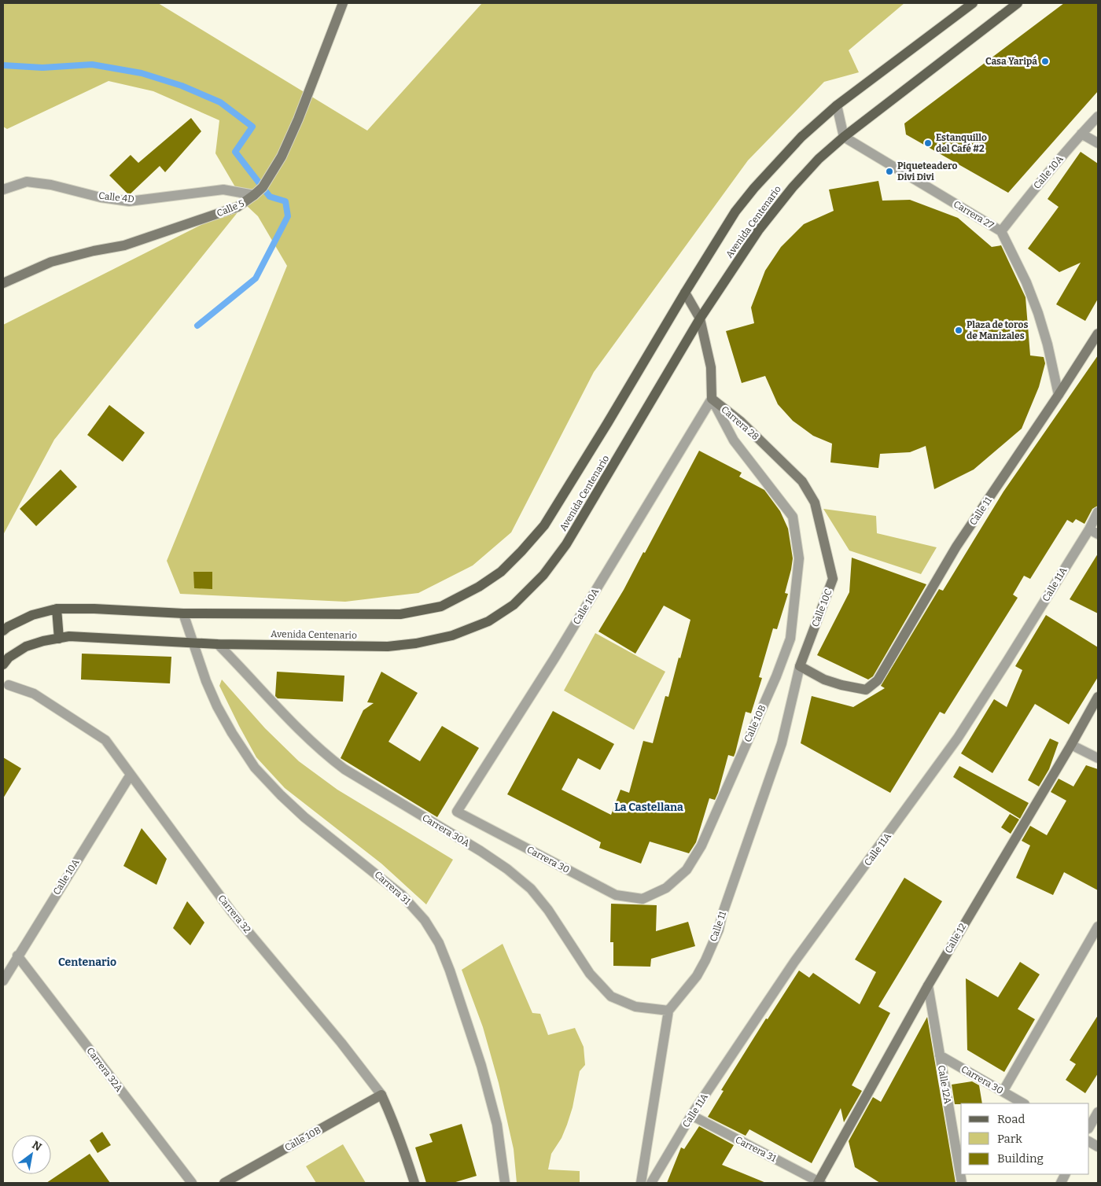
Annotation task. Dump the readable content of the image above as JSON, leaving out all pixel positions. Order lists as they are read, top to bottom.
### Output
{
  "streets": {
    "main road": ["Avenida Centenario"],
    "street": [
      "Calle 10A",
      "Calle 4D",
      "Calle 5",
      "Carrera 27",
      "Carrera 28",
      "Calle 11",
      "Calle 11A",
      "Calle 10C",
      "Calle 10B",
      "Carrera 30A",
      "Carrera 30",
      "Carrera 31",
      "Carrera 32",
      "Calle 12",
      "Carrera 32A",
      "Calle 12A"
    ]
  },
  "crossings": [
    ["Calle 10A", "Carrera 27"],
    ["Calle 10A", "Carrera 28"],
    ["Calle 10A", "Carrera 30"],
    ["Calle 10A", "Carrera 32"],
    ["Calle 10A", "Carrera 32A"],
    ["Calle 4D", "Calle 5"],
    ["Carrera 27", "Avenida Centenario"],
    ["Carrera 27", "Calle 11"],
    ["Avenida Centenario", "Carrera 30A"],
    ["Avenida Centenario", "Carrera 31"],
    ["Carrera 28", "Calle 10C"],
    ["Carrera 28", "Calle 10B"],
    ["Calle 11", "Calle 10C"],
    ["Calle 11", "Carrera 30A"],
    ["Calle 11A", "Carrera 31"],
    ["Calle 10B", "Carrera 30"],
    ["Calle 10B", "Carrera 32"],
    ["Carrera 30", "Calle 12A"],
    ["Carrera 31", "Calle 12"],
    ["Calle 12", "Calle 12A"]
  ],
  "districts": ["La Castellana", "Centenario"],
  "places": [
    "Casa Yaripá",
    "Estanquillo del Café #2",
    "Piqueteadero Divi Divi",
    "Plaza de toros de Manizales"
  ],
  "legend": ["Road", "Park", "Building"],
  "north": "top right"
}
